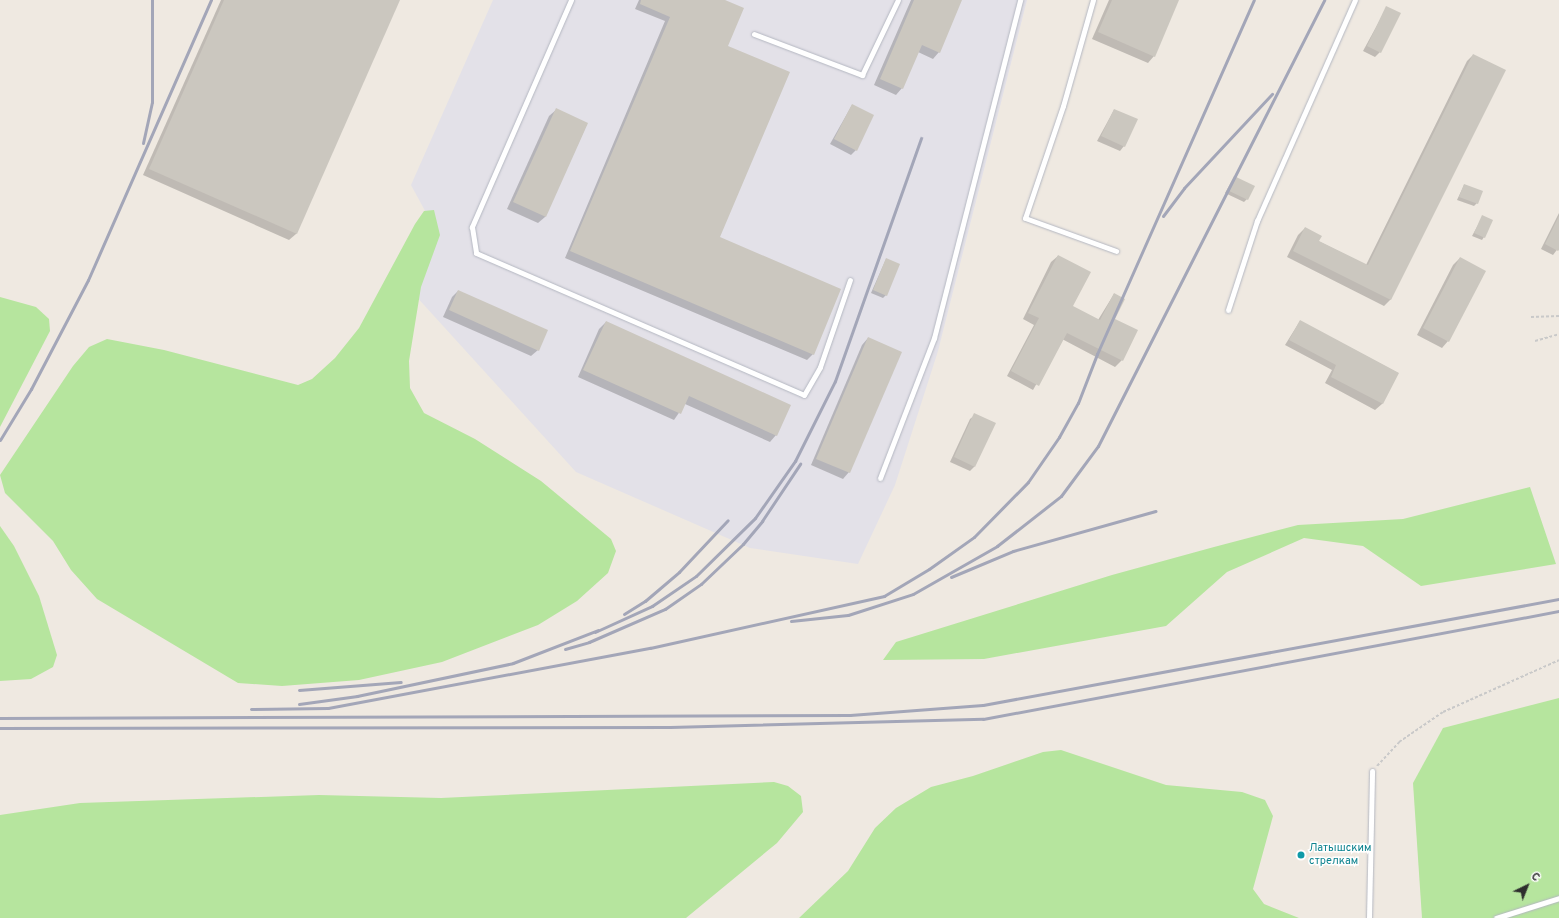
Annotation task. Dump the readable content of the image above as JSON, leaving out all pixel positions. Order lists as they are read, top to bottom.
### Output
{
  "places": ["Латышским стрелкам"],
  "north": "top right"
}
